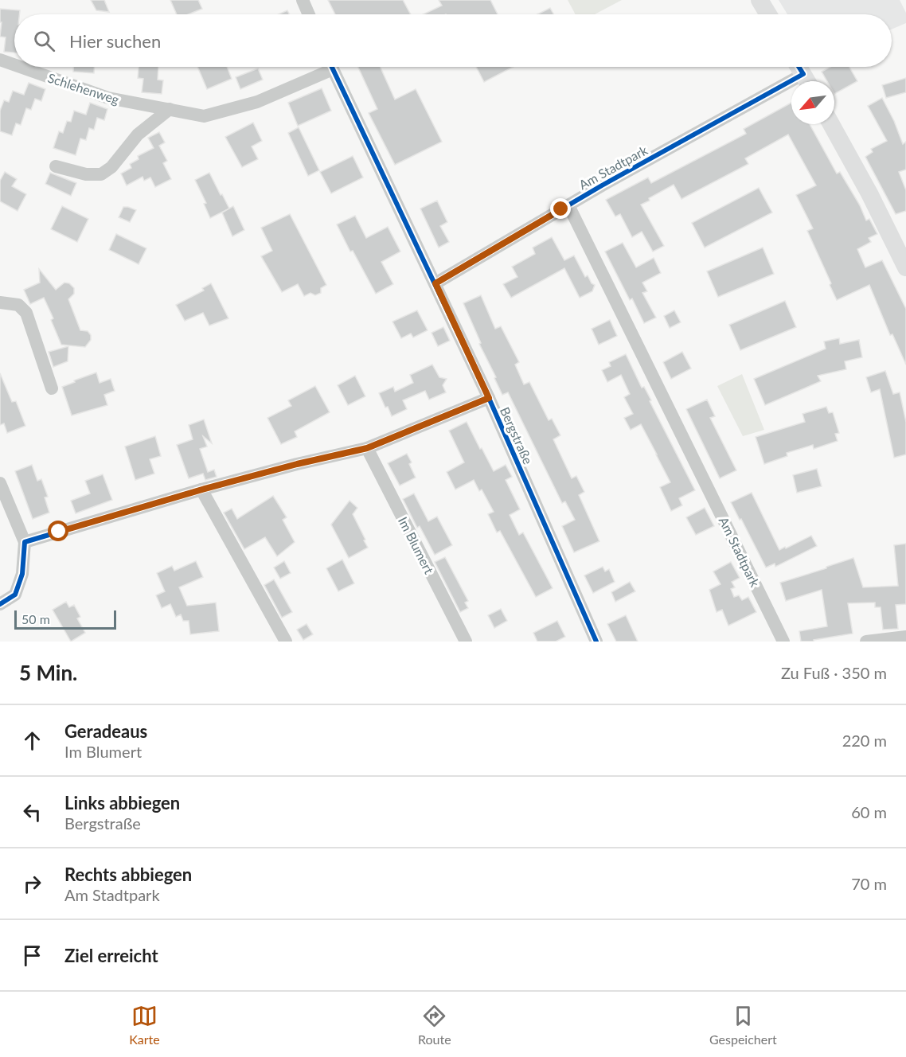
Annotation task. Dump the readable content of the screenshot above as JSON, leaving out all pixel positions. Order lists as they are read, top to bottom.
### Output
{
  "streets": {
    "street": [
      "Schlehenweg",
      "Am Stadtpark",
      "Bergstraße",
      "Im Blumert"
    ]
  },
  "crossings": [
    ["Am Stadtpark", "Bergstraße"]
  ],
  "scale_bar": "50 m",
  "north": "bottom left",
  "page": {
    "search": "Hier suchen",
    "scale": "50 m",
    "heading": ["5 Min.", "Zu Fuß · 350 m"],
    "list": [
      ["Geradeaus", "Im Blumert", "220 m"],
      ["Links abbiegen", "Bergstraße", "60 m"],
      ["Rechts abbiegen", "Am Stadtpark", "70 m"],
      "Ziel erreicht"
    ],
    "nav": ["Karte", "Route", "Gespeichert"]
  }
}
